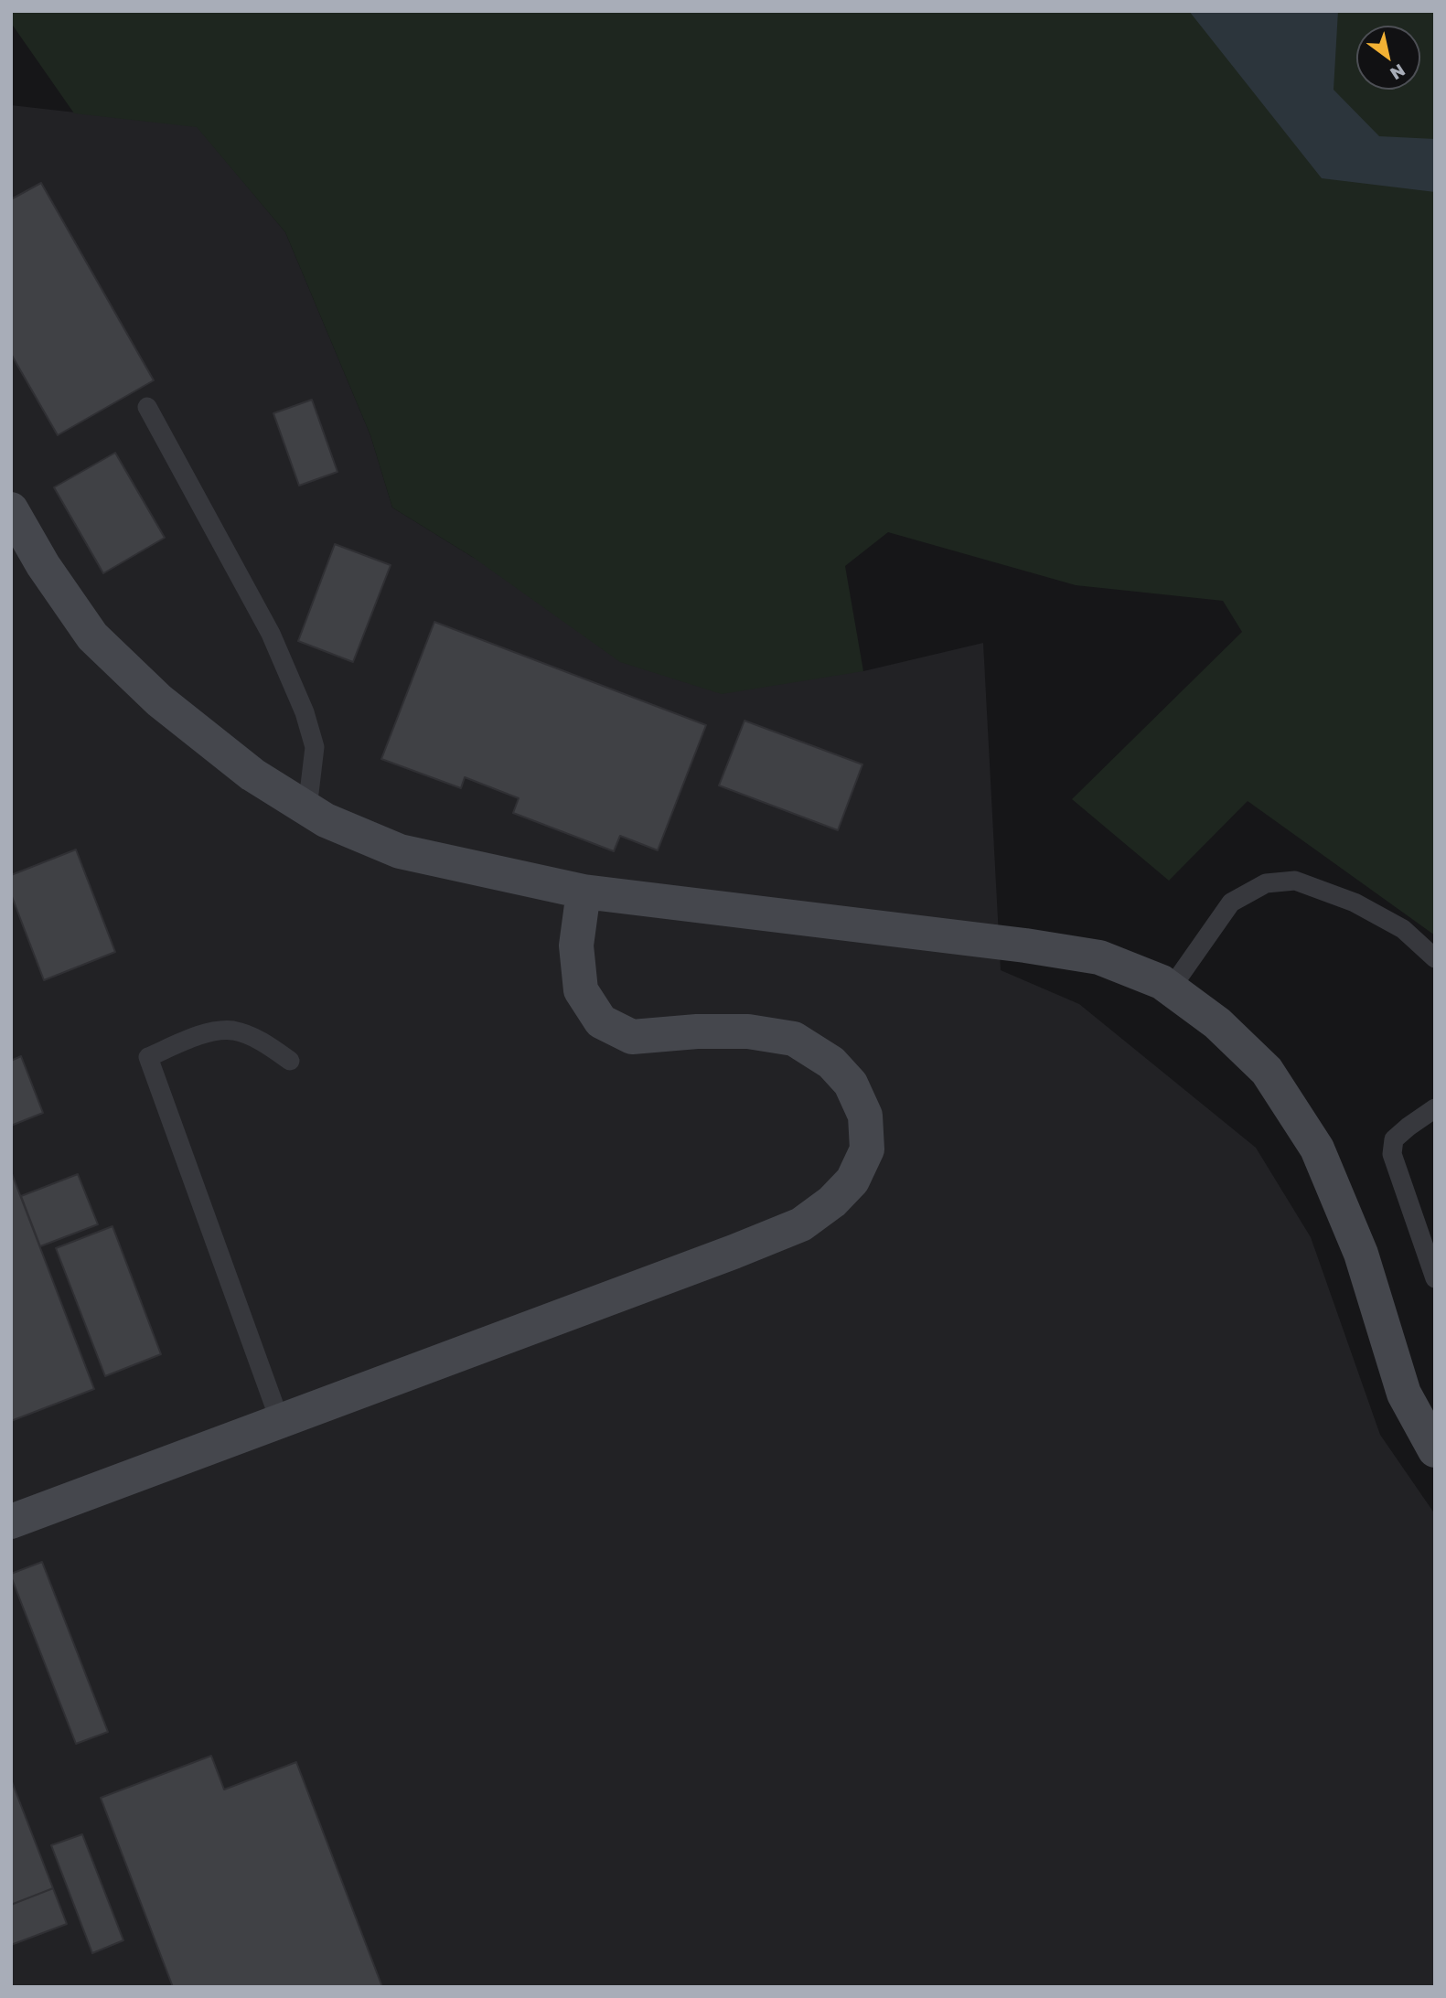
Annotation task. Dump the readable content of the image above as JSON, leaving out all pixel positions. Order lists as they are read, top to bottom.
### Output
{
  "north": "bottom right"
}
